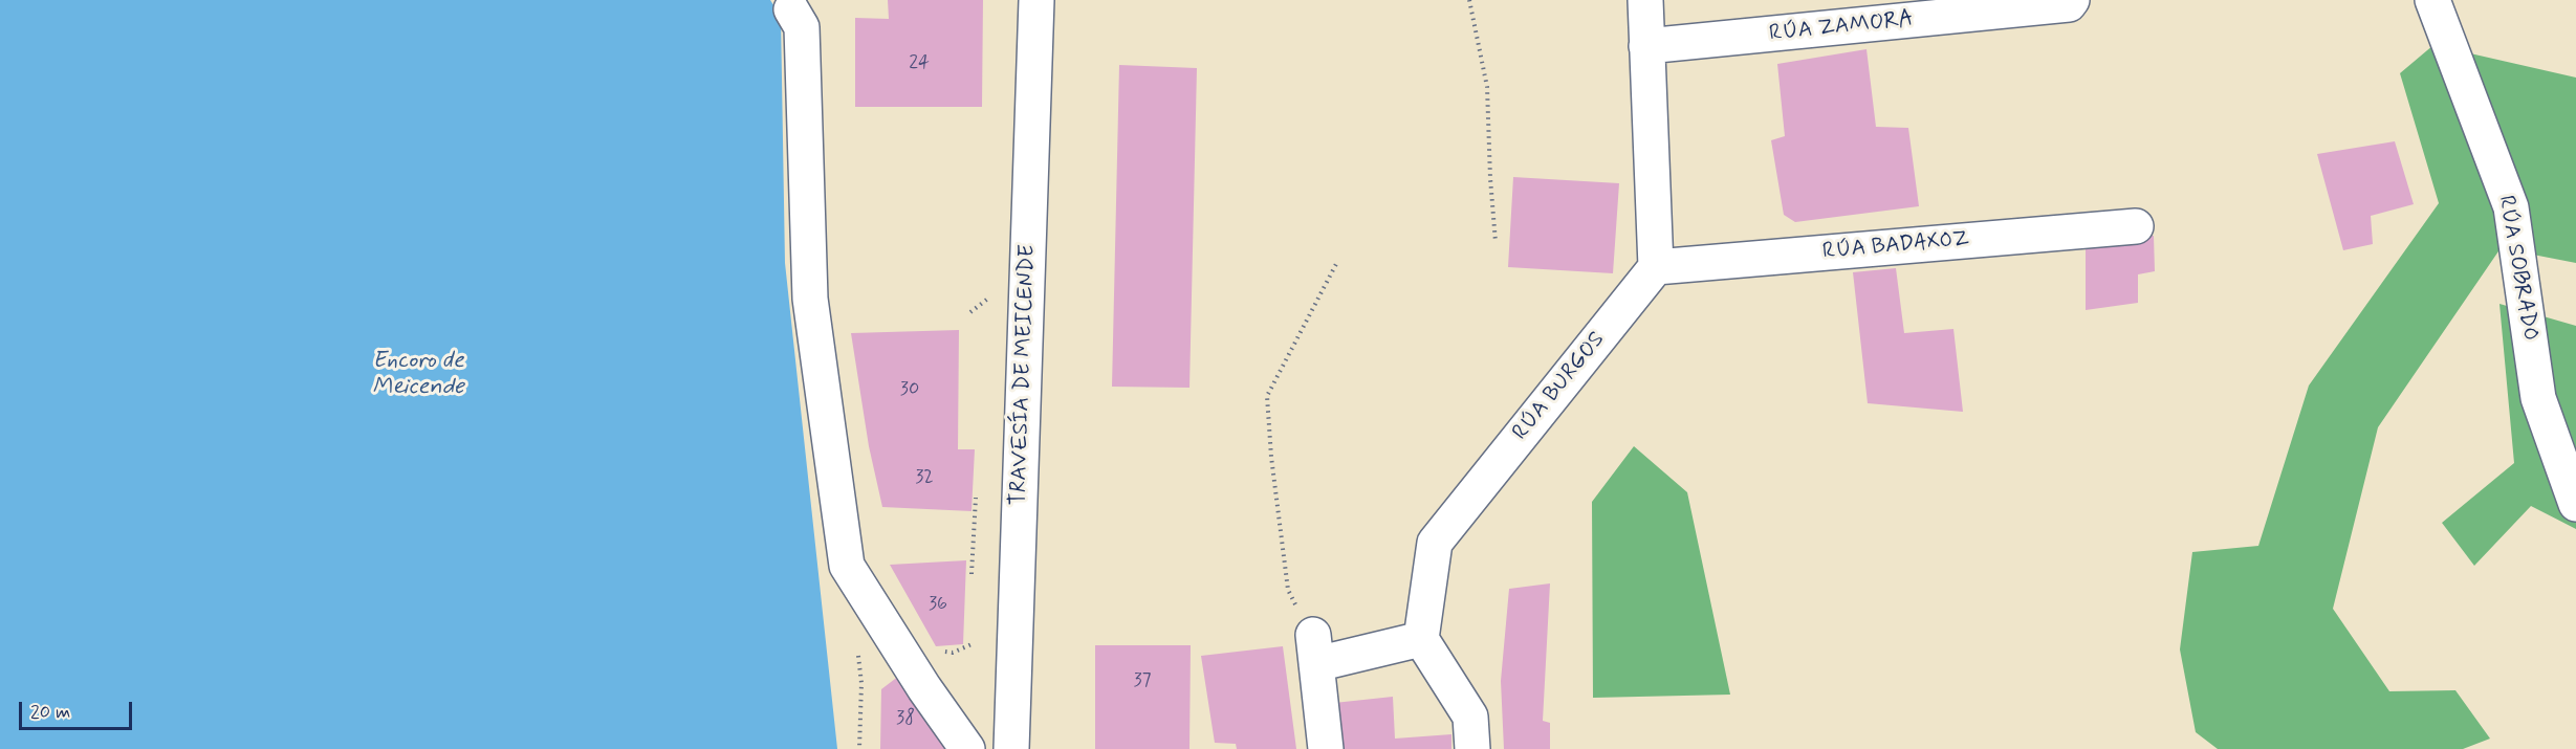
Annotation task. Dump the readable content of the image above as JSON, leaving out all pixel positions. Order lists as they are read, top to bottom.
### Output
{
  "streets": {
    "street": [
      "RÚA ZAMORA",
      "RÚA BADAXOZ",
      "RÚA SOBRADO",
      "TRAVESÍA DE MEICENDE",
      "RÚA BURGOS"
    ]
  },
  "crossings": [
    ["RÚA BADAXOZ", "RÚA BURGOS"]
  ],
  "water": ["Encoro de Meicende"],
  "house_numbers": [
    "24",
    "30",
    "32",
    "36",
    "37",
    "38"
  ],
  "scale_bar": "20 m"
}
